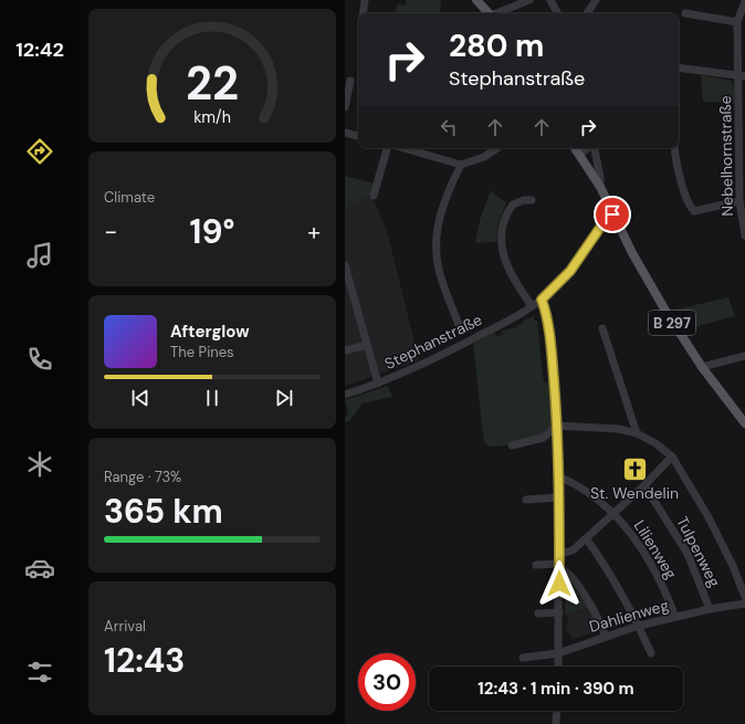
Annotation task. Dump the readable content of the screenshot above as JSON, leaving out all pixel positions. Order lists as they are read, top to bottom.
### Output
{
  "streets": {
    "main road": ["B 297"],
    "street": [
      "Nebelhornstraße",
      "Stephanstraße",
      "Lilienweg",
      "Tulpenweg",
      "Dahlienweg"
    ]
  },
  "crossings": [
    ["B 297", "Stephanstraße"],
    ["Lilienweg", "Dahlienweg"],
    ["Tulpenweg", "Dahlienweg"]
  ],
  "places": {
    "church": ["St. Wendelin"]
  },
  "page": {
    "tabs": "12:42",
    "turn": ["280 m", "Stephanstraße"],
    "tile": [
      "Climate",
      ["Range · 73%", "365 km"],
      ["Arrival", "12:43"]
    ],
    "heat": ["−", "19°", "+"],
    "song": ["Afterglow", "The Pines"],
    "limit": "30",
    "trip": "12:43 · 1 min · 390 m",
    "gauge": ["22", "km/h"]
  }
}
